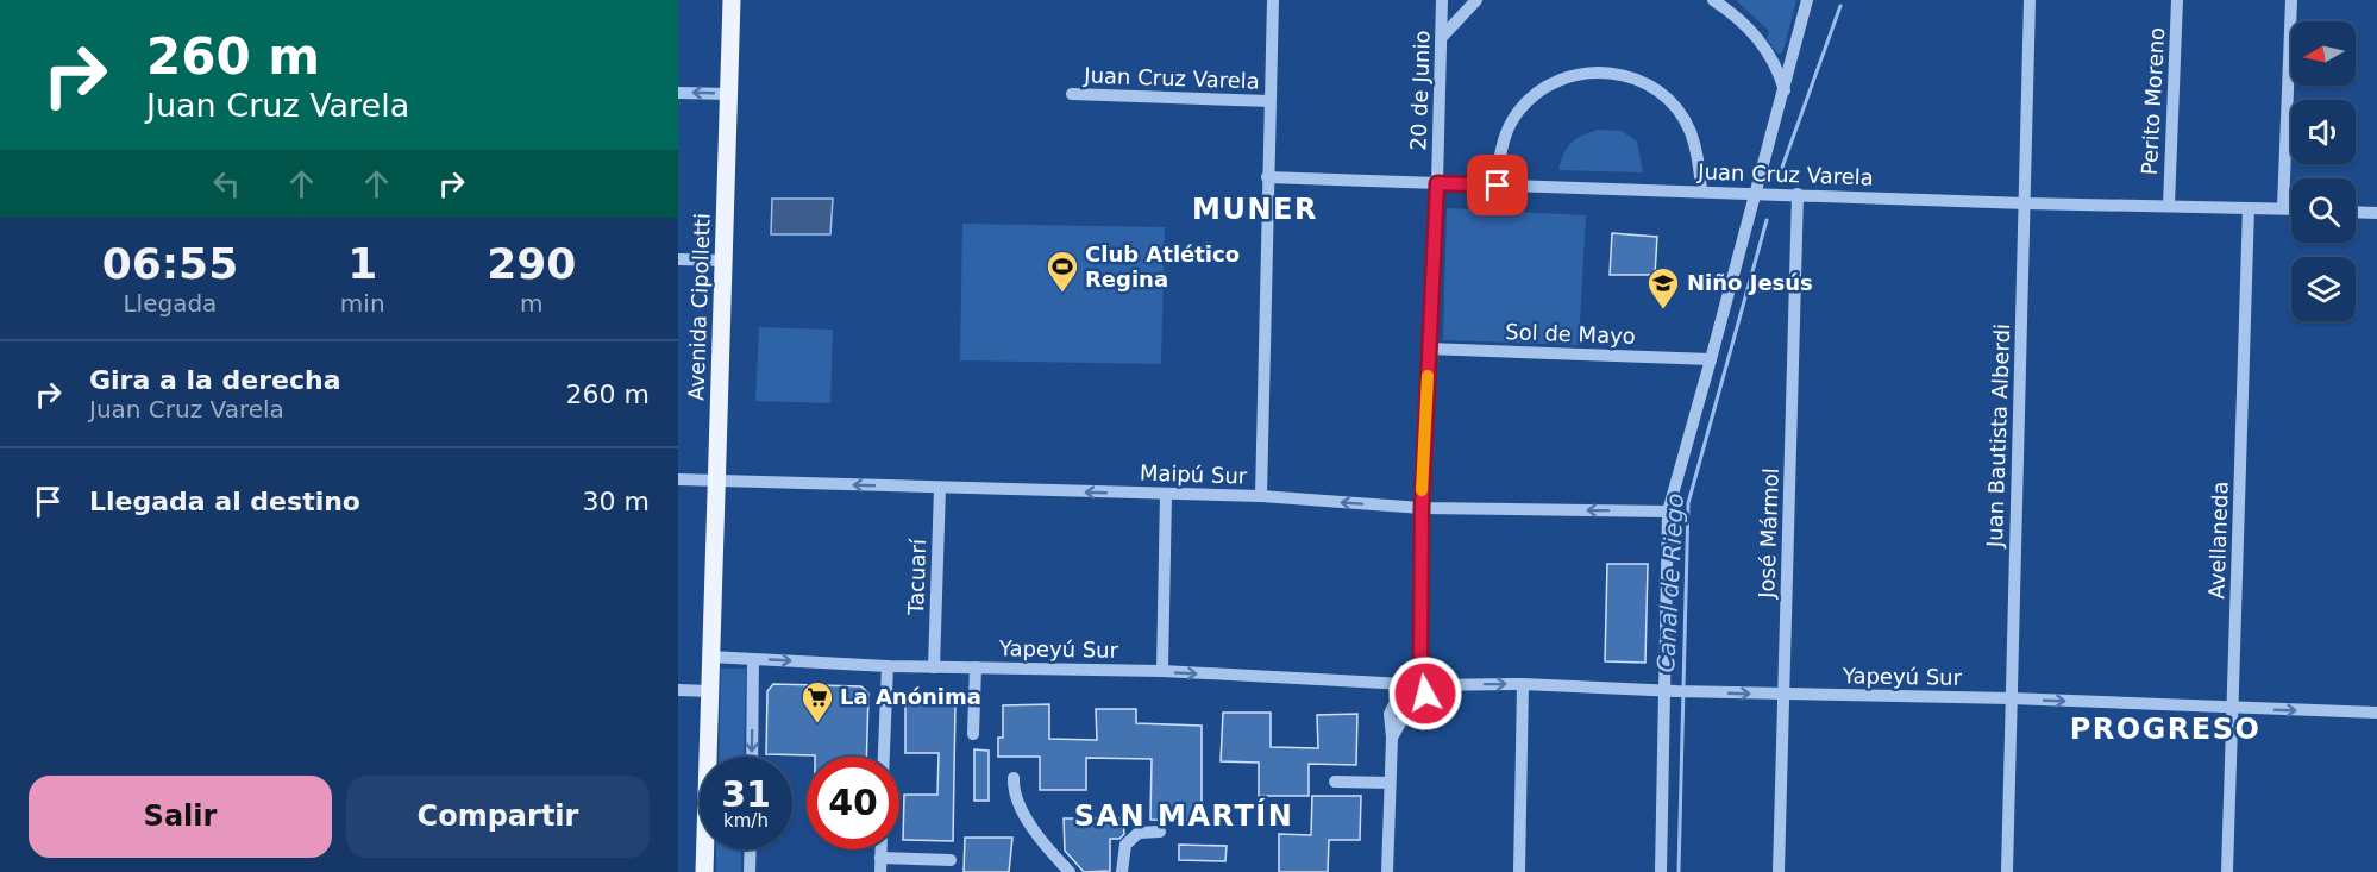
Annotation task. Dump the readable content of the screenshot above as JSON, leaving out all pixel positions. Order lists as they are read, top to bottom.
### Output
{
  "streets": {
    "main road": ["Avenida Cipolletti"],
    "street": [
      "Juan Cruz Varela",
      "20 de Junio",
      "Perito Moreno",
      "Sol de Mayo",
      "Juan Bautista Alberdi",
      "Maipú Sur",
      "José Mármol",
      "Avellaneda",
      "Tacuarí",
      "Yapeyú Sur"
    ]
  },
  "crossings": [
    ["Juan Cruz Varela", "20 de Junio"],
    ["Juan Cruz Varela", "Perito Moreno"],
    ["Juan Cruz Varela", "Juan Bautista Alberdi"],
    ["Juan Cruz Varela", "José Mármol"],
    ["Juan Cruz Varela", "Avellaneda"],
    ["20 de Junio", "Sol de Mayo"],
    ["20 de Junio", "Maipú Sur"],
    ["20 de Junio", "Yapeyú Sur"],
    ["Avenida Cipolletti", "Maipú Sur"],
    ["Avenida Cipolletti", "Yapeyú Sur"],
    ["Juan Bautista Alberdi", "Yapeyú Sur"],
    ["Maipú Sur", "Tacuarí"],
    ["José Mármol", "Yapeyú Sur"],
    ["Avellaneda", "Yapeyú Sur"],
    ["Tacuarí", "Yapeyú Sur"]
  ],
  "one_way": ["Maipú Sur", "Yapeyú Sur"],
  "districts": ["MUNER", "PROGRESO", "SAN MARTÍN"],
  "water": ["Canal de Riego"],
  "places": {
    "sports": ["Club Atlético Regina"],
    "school or university": ["Niño Jesús"],
    "supermarket": ["La Anónima"]
  },
  "north": "left",
  "page": {
    "turn": ["260 m", "Juan Cruz Varela"],
    "eta": [
      "06:55",
      "Llegada",
      "1",
      "min",
      "290",
      "m"
    ],
    "list": [
      {
        "name": "Gira a la derecha",
        "note": "Juan Cruz Varela",
        "value": "260 m"
      },
      {
        "name": "Llegada al destino",
        "value": "30 m"
      }
    ],
    "speed": "31 km/h",
    "limit": "40",
    "buttons": ["Salir", "Compartir"]
  }
}
